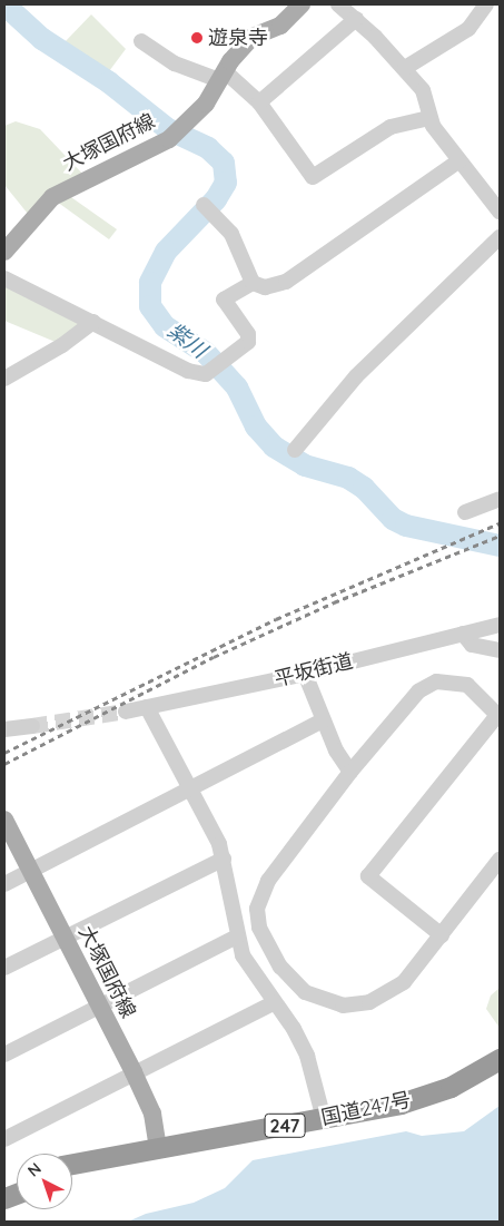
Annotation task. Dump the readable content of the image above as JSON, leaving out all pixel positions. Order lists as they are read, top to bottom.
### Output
{
  "streets": {
    "highway": ["国道247号", "247"],
    "main road": ["大塚国府線"],
    "street": ["平坂街道"]
  },
  "crossings": [
    ["大塚国府線", "国道247号"]
  ],
  "water": ["紫川"],
  "places": ["遊泉寺"],
  "north": "top left"
}
